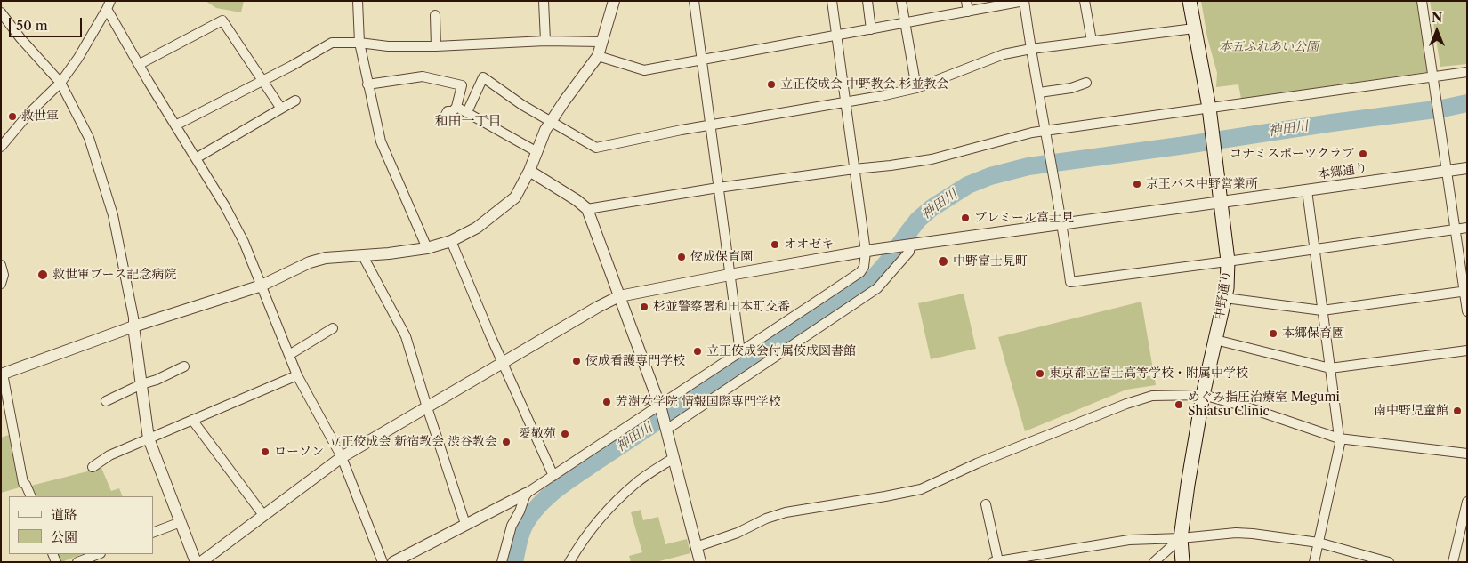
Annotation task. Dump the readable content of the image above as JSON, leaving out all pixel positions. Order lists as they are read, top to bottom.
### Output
{
  "streets": {
    "main road": ["中野通り"],
    "street": ["本郷通り"]
  },
  "crossings": [
    ["本郷通り", "中野通り"]
  ],
  "districts": ["和田一丁目"],
  "water": ["神田川"],
  "parks": ["本五ふれあい公園"],
  "places": [
    "立正佼成会 中野教会 杉並教会",
    "救世軍",
    "コナミスポーツクラブ",
    "京王バス中野営業所",
    "プレミール富士見",
    "オオゼキ",
    "佼成保育園",
    "中野富士見町",
    "救世軍ブース記念病院",
    "杉並警察署和田本町交番",
    "本郷保育園",
    "立正佼成会付属佼成図書館",
    "佼成看護専門学校",
    "東京都立富士高等学校・附属中学校",
    "芳澍女学院 情報国際専門学校",
    "めぐみ指圧治療室 Megumi Shiatsu Clinic",
    "南中野児童館",
    "愛敬苑",
    "立正佼成会 新宿教会 渋谷教会",
    "ローソン"
  ],
  "legend": ["道路", "公園"],
  "scale_bar": "50 m",
  "north": "top"
}
